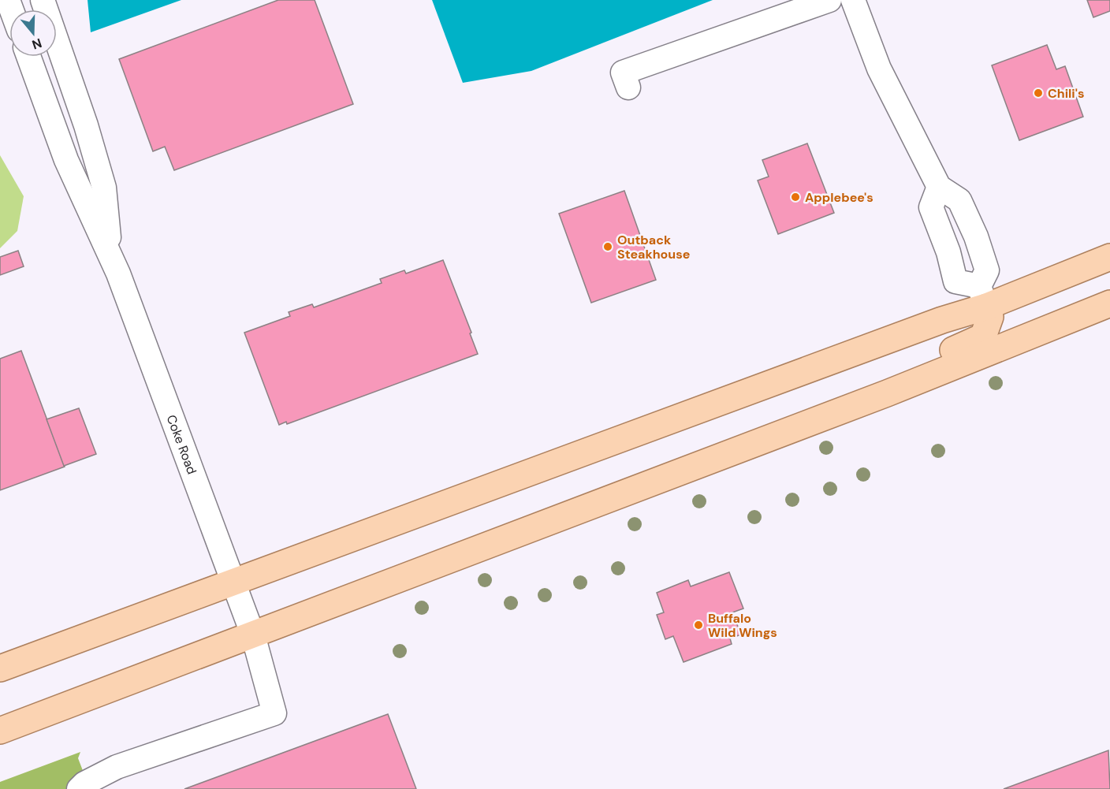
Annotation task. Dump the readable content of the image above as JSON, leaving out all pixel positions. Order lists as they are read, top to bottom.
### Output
{
  "streets": {
    "street": ["Coke Road"]
  },
  "places": [
    "Chili's",
    "Applebee's",
    "Outback Steakhouse",
    "Buffalo Wild Wings"
  ],
  "north": "bottom"
}
